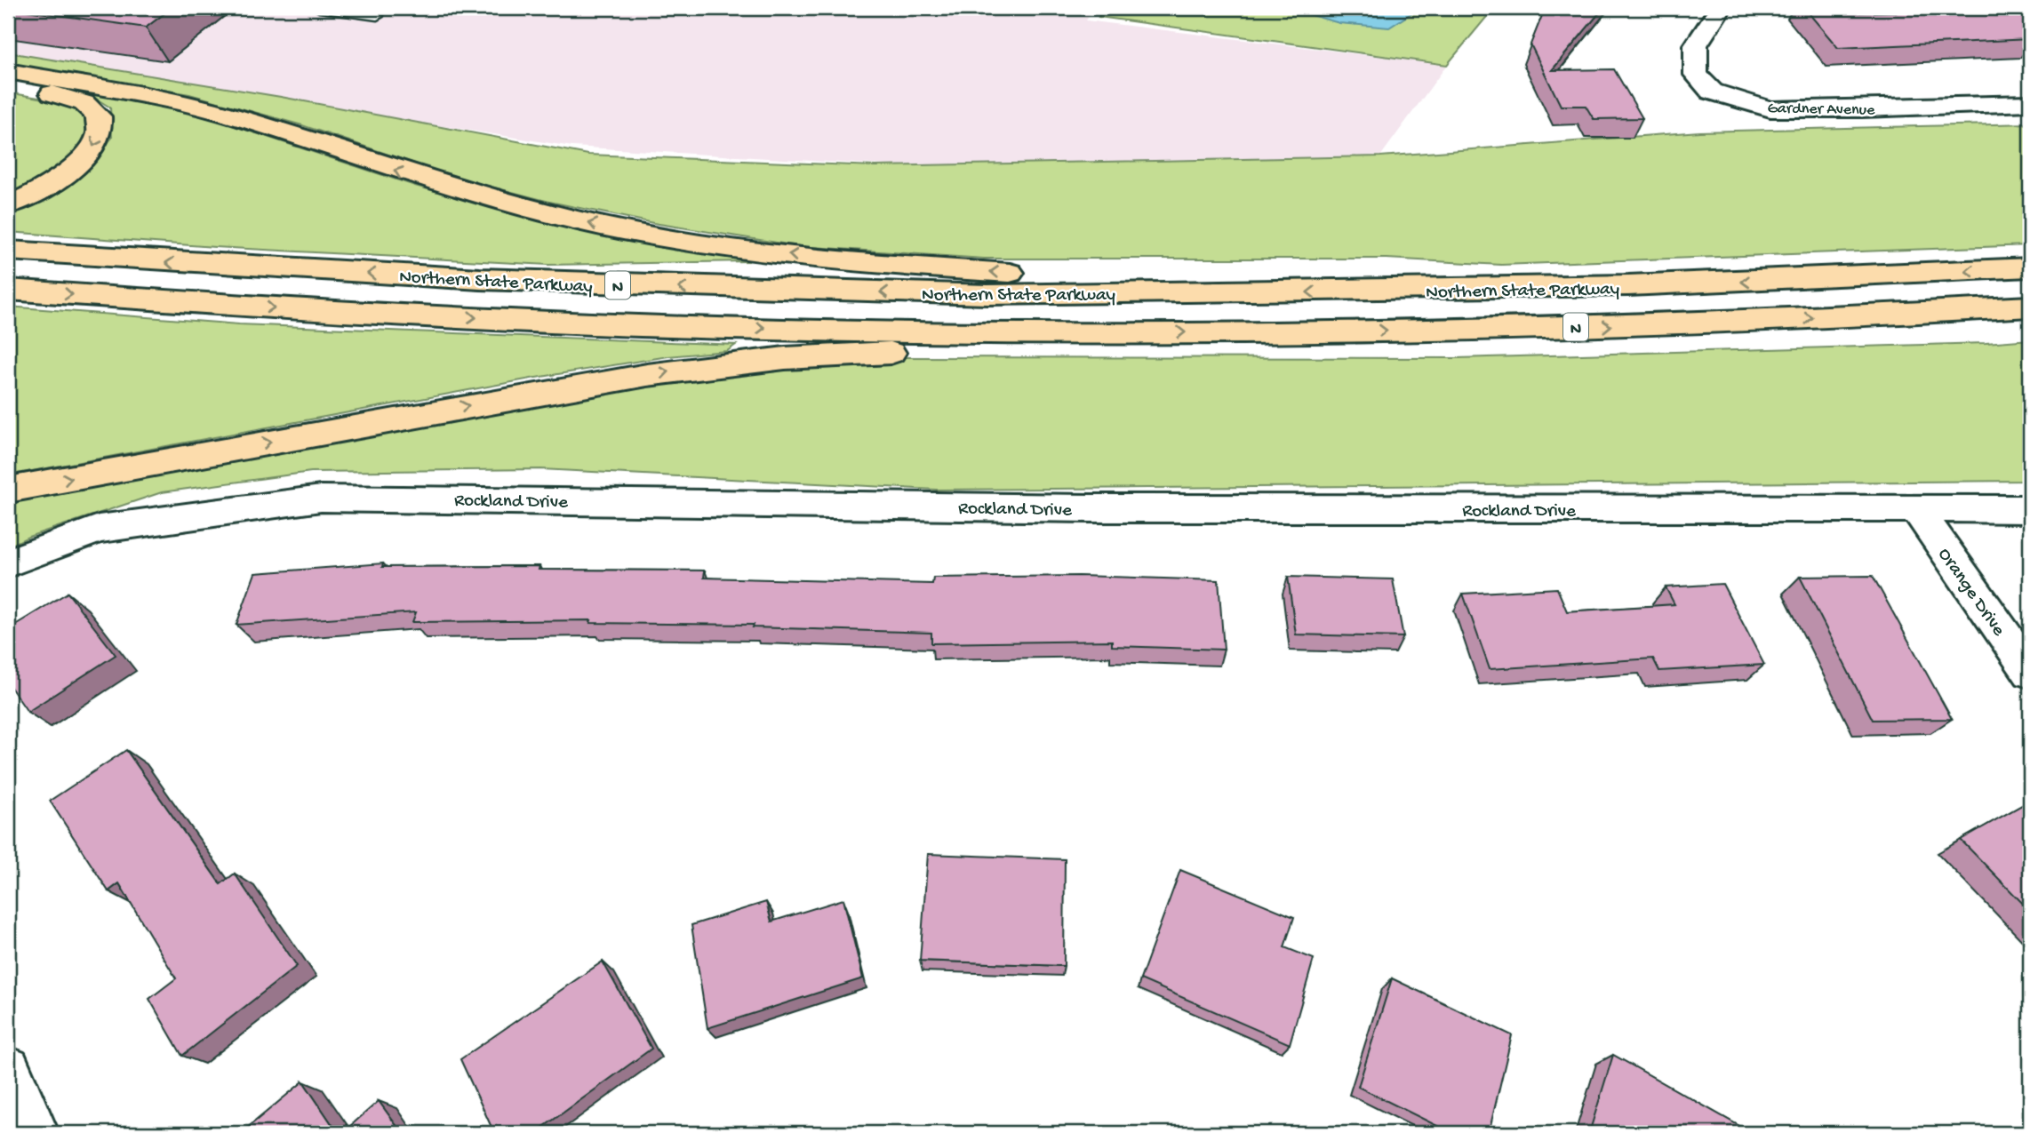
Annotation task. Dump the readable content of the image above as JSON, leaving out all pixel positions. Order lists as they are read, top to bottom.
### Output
{
  "streets": {
    "highway": ["Northern State Parkway", "N"],
    "street": ["Gardner Avenue", "Rockland Drive", "Orange Drive"]
  },
  "crossings": [
    ["Rockland Drive", "Orange Drive"]
  ]
}
